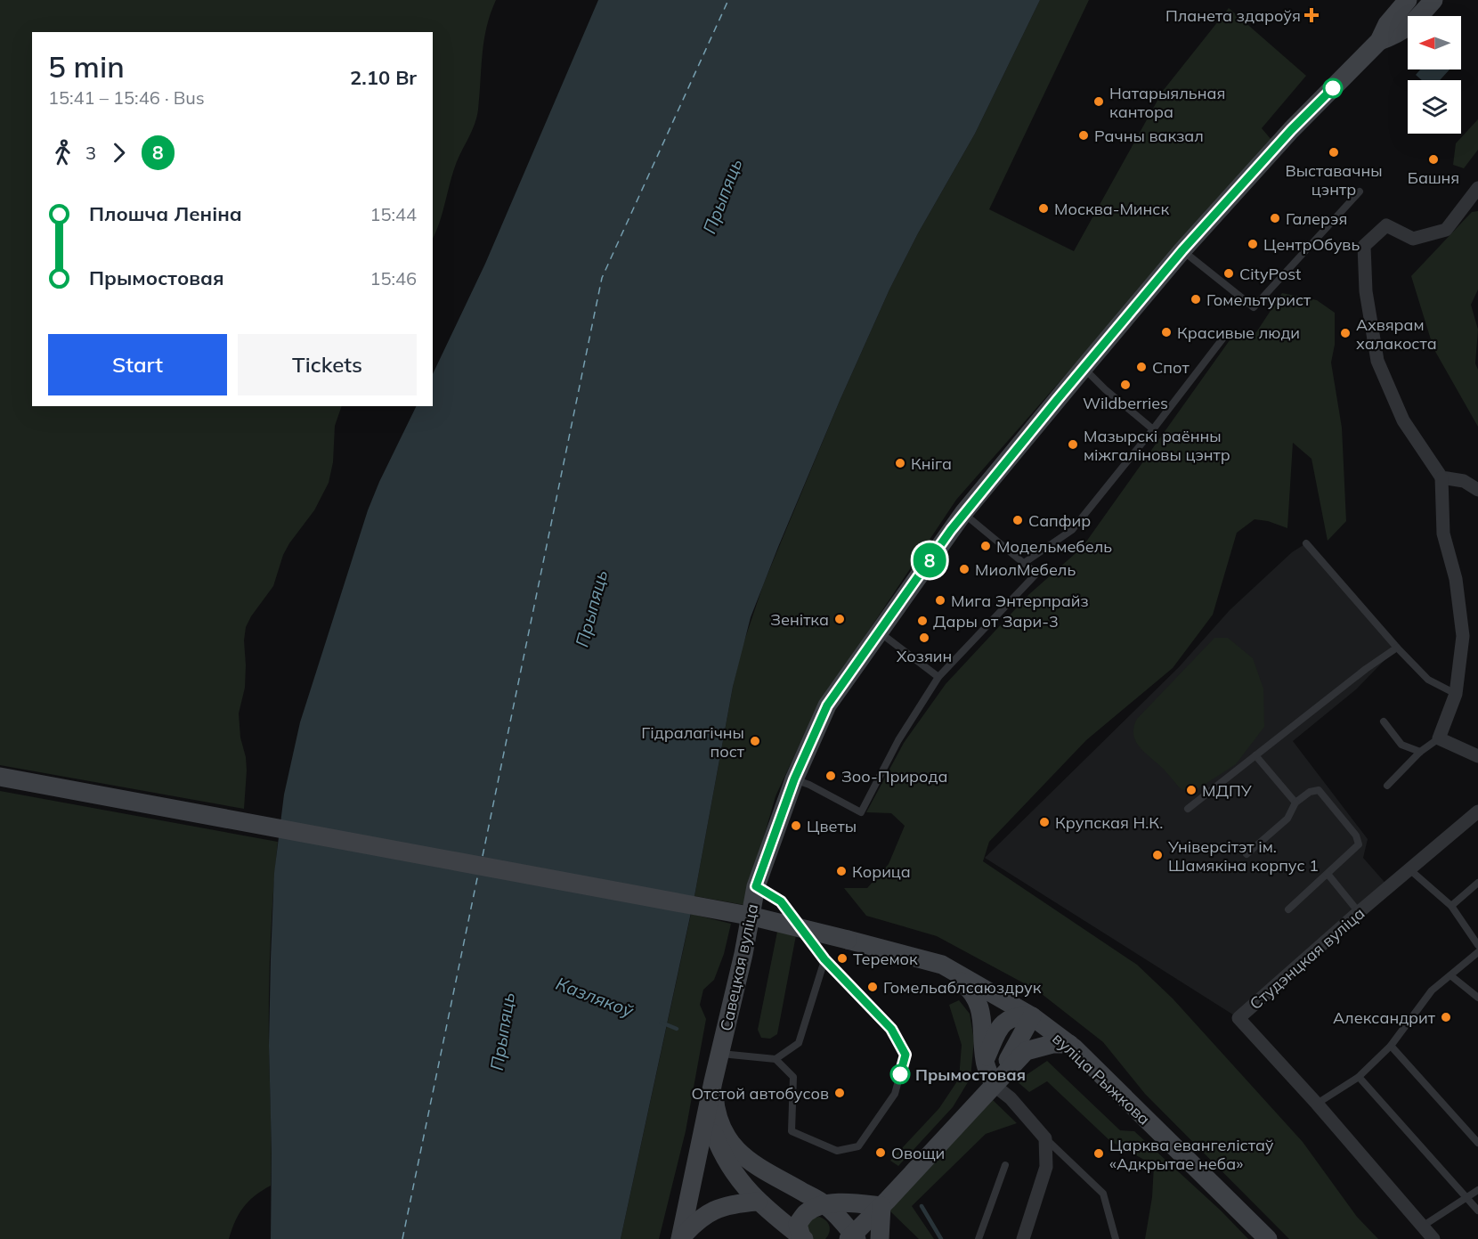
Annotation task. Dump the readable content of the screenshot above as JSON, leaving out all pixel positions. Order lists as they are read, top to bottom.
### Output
{
  "streets": {
    "main road": ["Савецкая вуліца", "вуліца Рыжкова"],
    "street": ["Студэнцкая вуліца"]
  },
  "water": ["Прыпяць", "Казлякоў"],
  "places": {
    "health": ["Планета здароўя"],
    "other": [
      "Натарыяльная кантора",
      "Рачны вакзал",
      "Выставачны цэнтр",
      "Башня",
      "Москва-Минск",
      "Галерэя",
      "ЦентрОбувь",
      "CityPost",
      "Гомельтурист",
      "Красивые люди",
      "Ахвярам халакоста",
      "Спот",
      "Wildberries",
      "Мазырскі раённы міжгаліновы цэнтр",
      "Кніга",
      "Сапфир",
      "Модельмебель",
      "МиолМебель",
      "Мига Энтерпрайз",
      "Зенітка",
      "Дары от Зари-3",
      "Хозяин",
      "Гідралагічны пост",
      "Зоо-Природа",
      "МДПУ",
      "Крупская Н.К.",
      "Цветы",
      "Універсітэт ім. Шамякіна корпус 1",
      "Корица",
      "Теремок",
      "Гомельаблсаюздрук",
      "Александрит",
      "Прымостовая",
      "Отстой автобусов",
      "Овощи",
      "Царква евангелістаў «Адкрытае неба»"
    ]
  },
  "lines": ["bus line 8"],
  "north": "left",
  "page": {
    "on_map": "8",
    "heading": ["5 min", "15:41 – 15:46 · Bus", "2.10 Br"],
    "legs": ["3", "8"],
    "list": [
      {
        "name": "Плошча Леніна",
        "value": "15:44"
      },
      {
        "name": "Прымостовая",
        "value": "15:46"
      }
    ],
    "buttons": ["Start", "Tickets"]
  }
}
